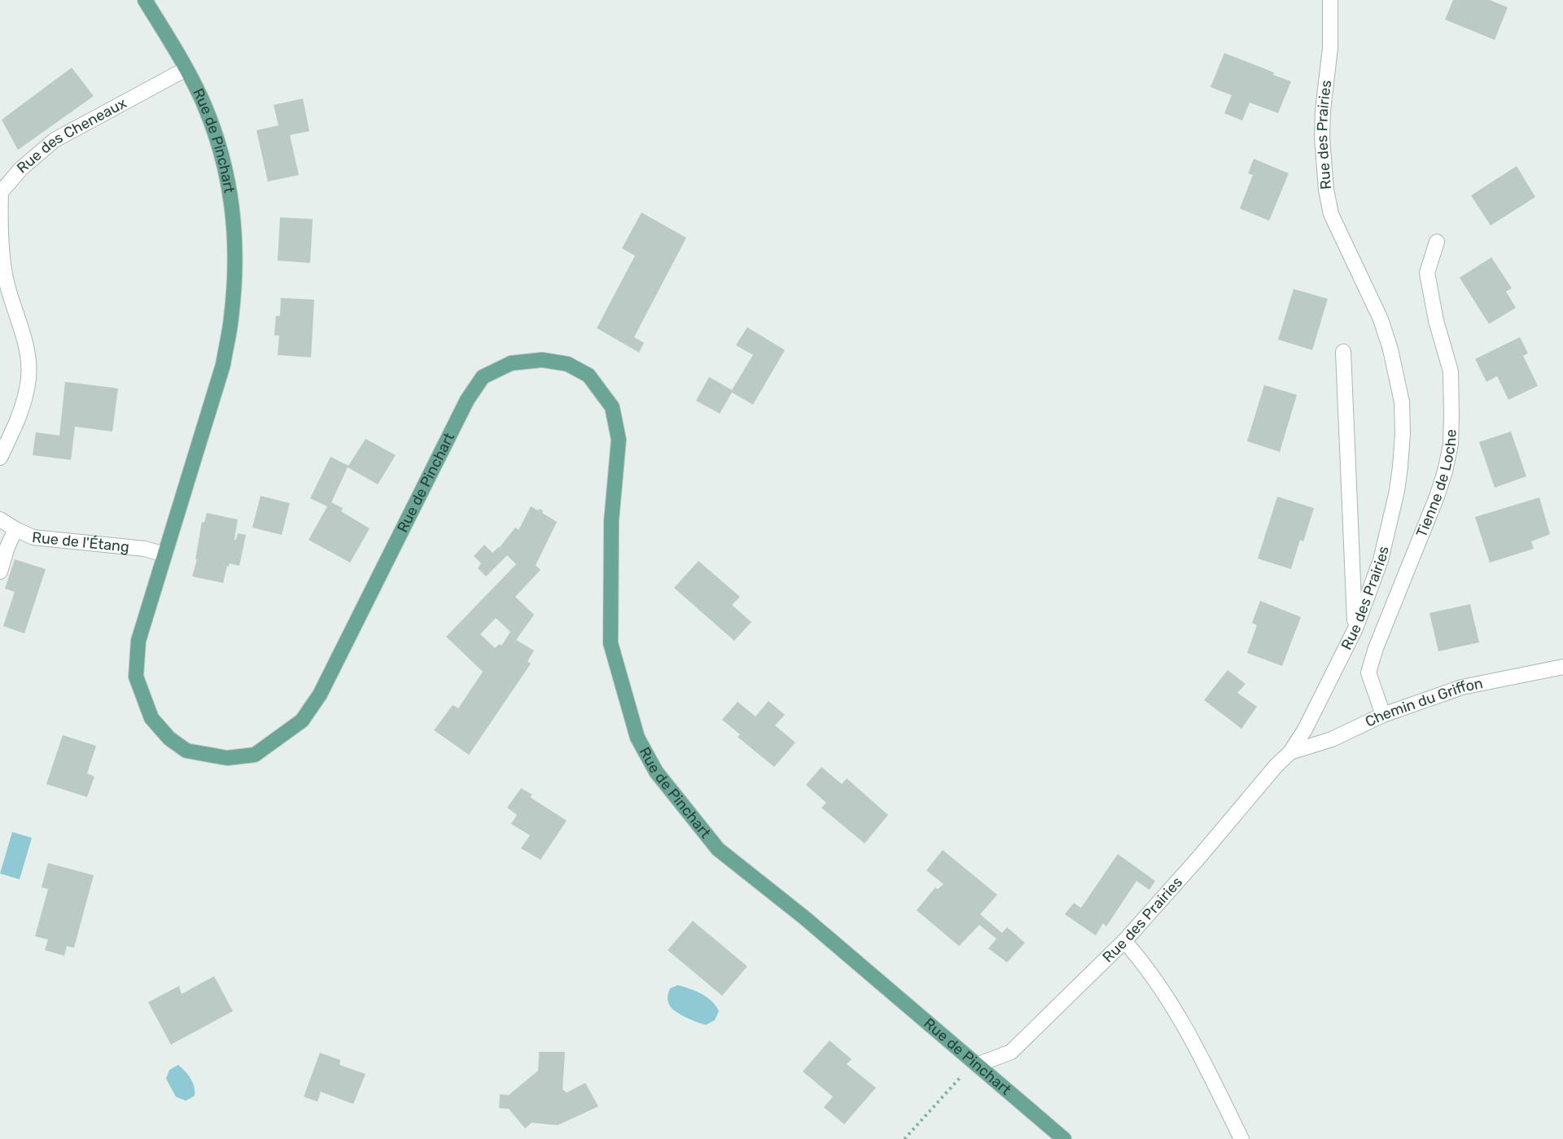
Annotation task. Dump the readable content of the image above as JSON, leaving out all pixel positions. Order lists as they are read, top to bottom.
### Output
{
  "streets": {
    "main road": ["Rue de Pinchart"],
    "street": [
      "Rue des Prairies",
      "Rue des Cheneaux",
      "Tienne de Loche",
      "Rue de l'Étang",
      "Chemin du Griffon"
    ]
  },
  "crossings": [
    ["Rue des Prairies", "Rue de Pinchart"],
    ["Rue des Prairies", "Chemin du Griffon"],
    ["Rue des Cheneaux", "Rue de Pinchart"],
    ["Rue de Pinchart", "Rue de l'Étang"],
    ["Tienne de Loche", "Chemin du Griffon"]
  ]
}
